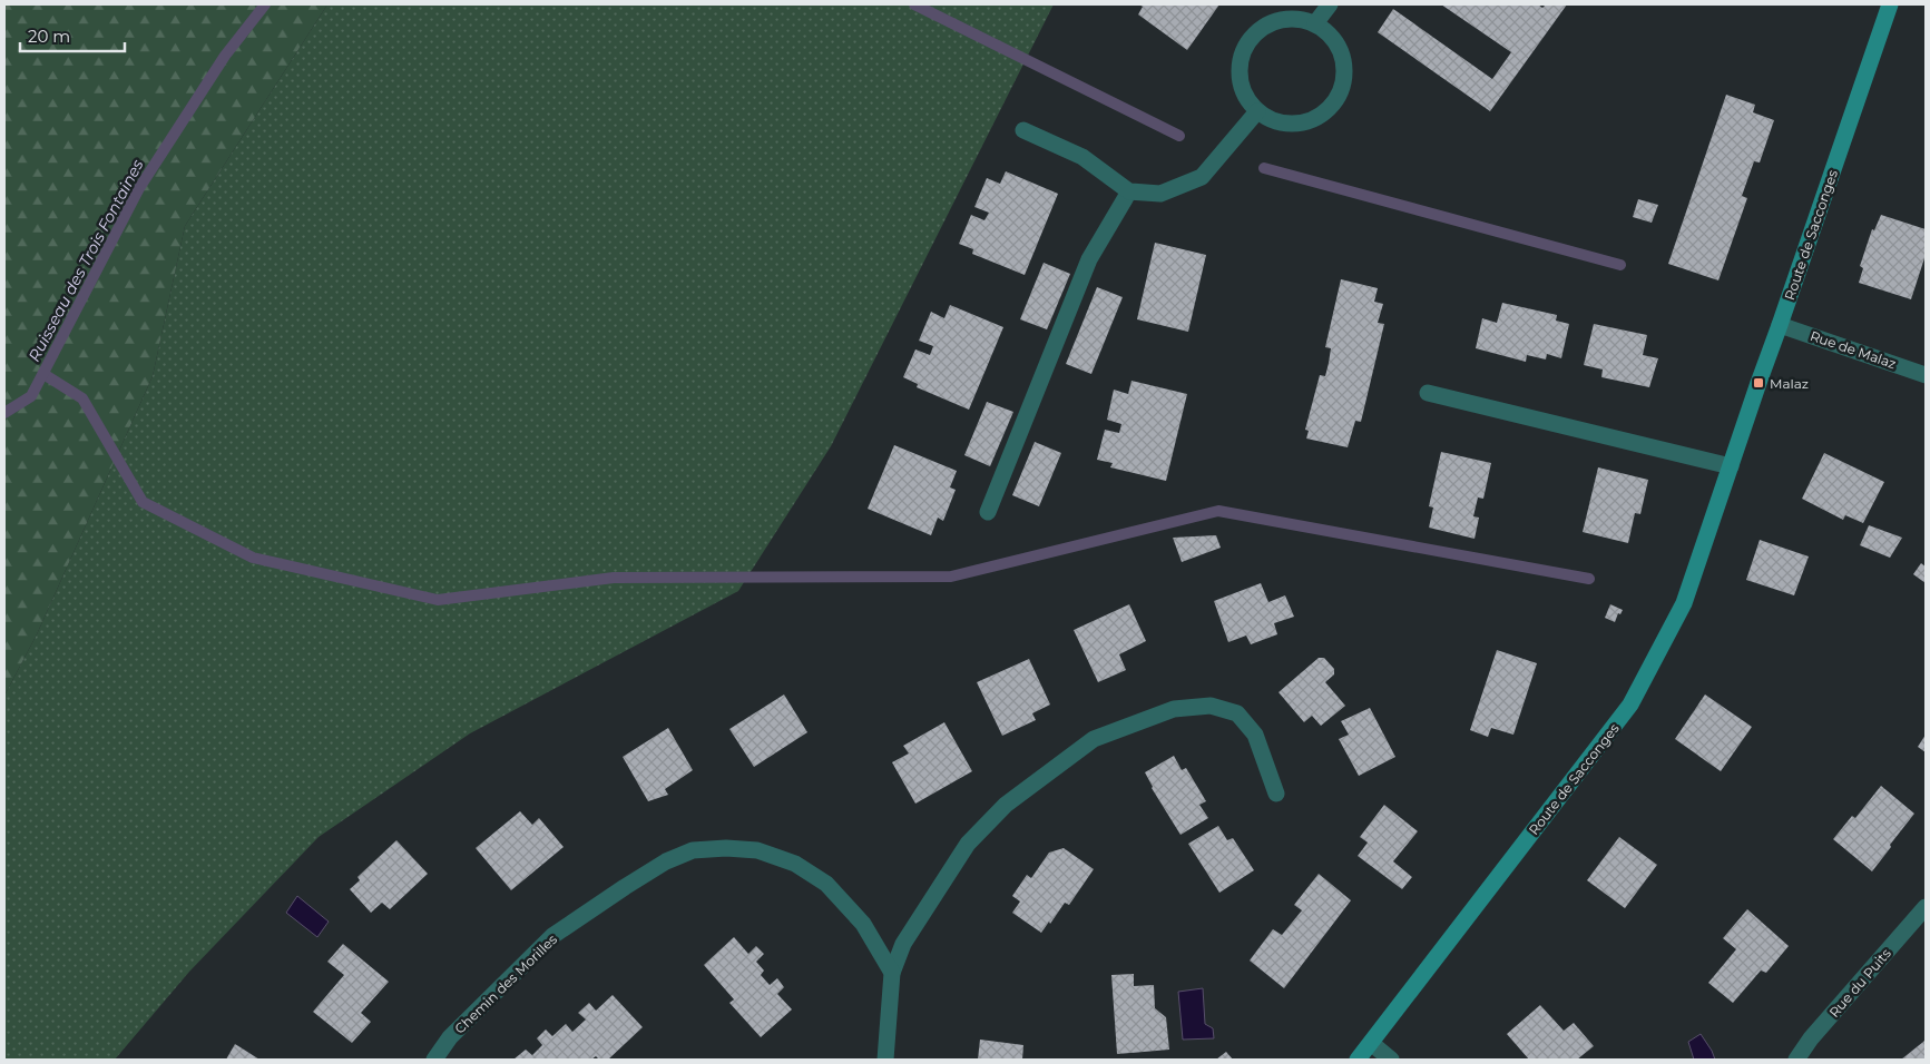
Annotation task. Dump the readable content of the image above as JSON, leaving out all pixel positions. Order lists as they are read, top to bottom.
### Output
{
  "streets": {
    "street": [
      "Route de Sacconges",
      "Rue de Malaz",
      "Rue du Puits",
      "Chemin des Morilles"
    ]
  },
  "crossings": [
    ["Route de Sacconges", "Rue de Malaz"]
  ],
  "water": ["Ruisseau des Trois Fontaines"],
  "places": {
    "transit": ["Malaz"]
  },
  "scale_bar": "20 m"
}
